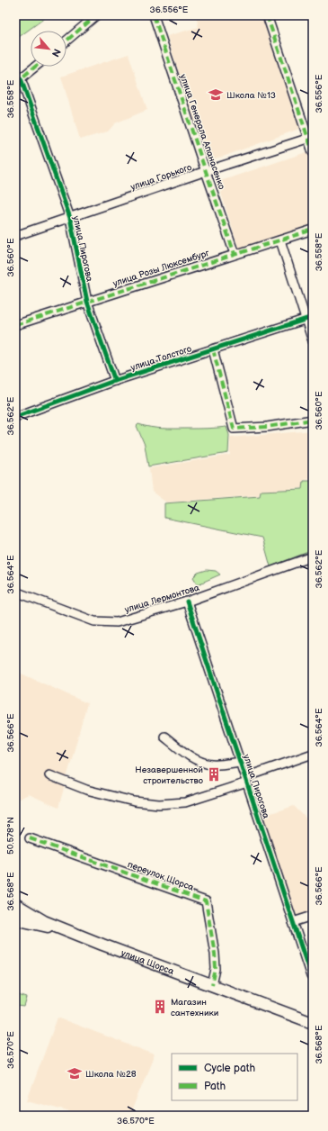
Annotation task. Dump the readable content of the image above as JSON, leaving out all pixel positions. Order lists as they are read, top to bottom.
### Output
{
  "streets": {
    "main road": ["улица Щорса"],
    "street": [
      "улица Генерала Апанасенко",
      "улица Горького",
      "улица Пирогова",
      "улица Розы Люксембург",
      "улица Толстого",
      "улица Лермонтова",
      "переулок Щорса"
    ]
  },
  "crossings": [
    ["улица Генерала Апанасенко", "улица Горького"],
    ["улица Генерала Апанасенко", "улица Розы Люксембург"],
    ["улица Горького", "улица Пирогова"],
    ["улица Пирогова", "улица Розы Люксембург"],
    ["улица Пирогова", "улица Толстого"],
    ["улица Пирогова", "улица Лермонтова"],
    ["переулок Щорса", "улица Щорса"]
  ],
  "places": {
    "school or university": ["Школа №13", "Школа №28"],
    "building": ["Незавершенной строительство", "Магазин сантехники"]
  },
  "legend": ["Cycle path", "Path"],
  "north": "bottom right",
  "coordinates": [
    "36.556°E",
    "36.558°E",
    "36.560°E",
    "36.562°E",
    "36.564°E",
    "36.566°E",
    "50.578°N",
    "36.568°E",
    "36.570°E"
  ]
}
